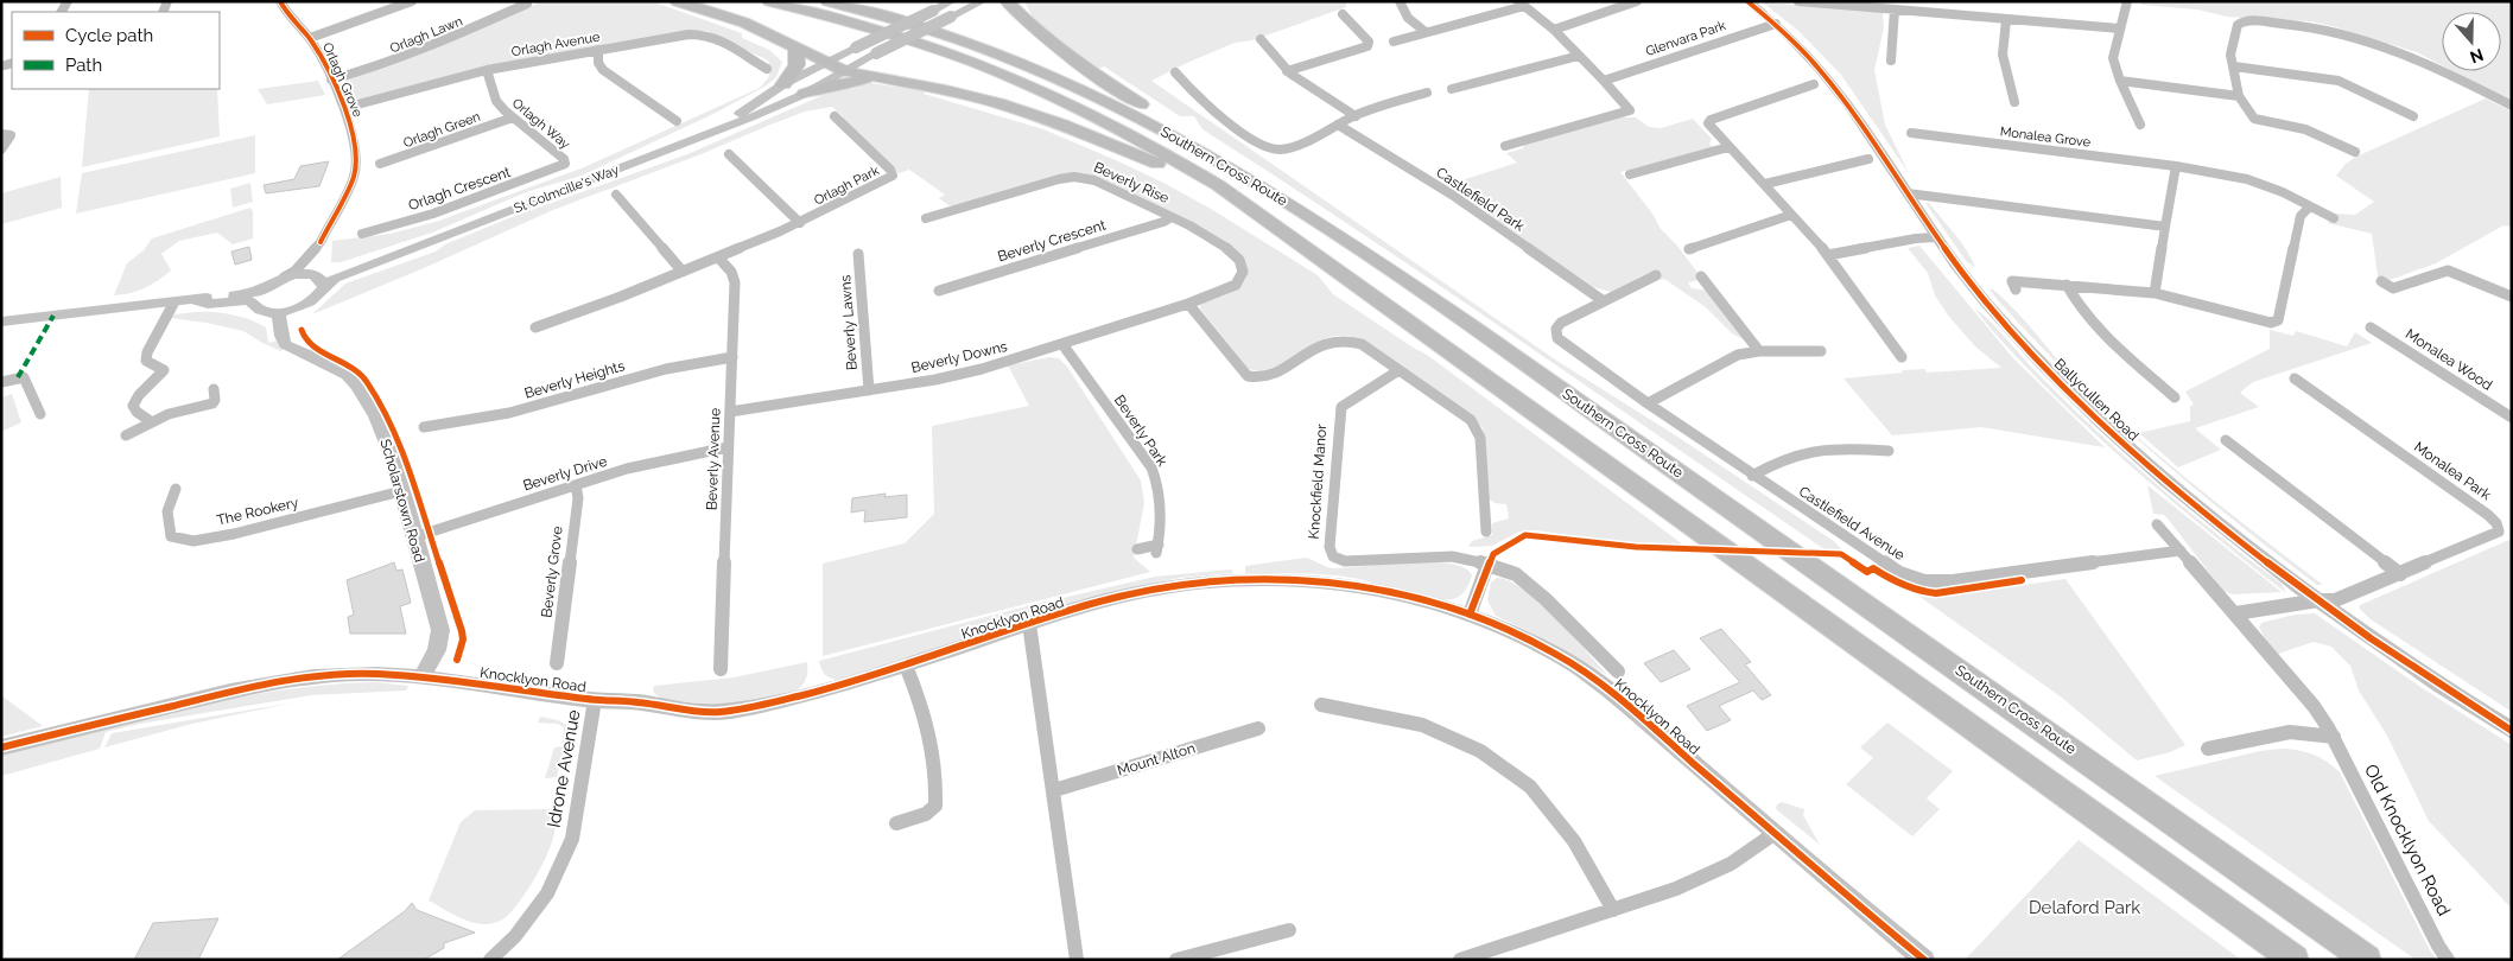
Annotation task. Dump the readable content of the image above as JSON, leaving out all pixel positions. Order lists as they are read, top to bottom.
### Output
{
  "streets": {
    "highway": ["Southern Cross Route"],
    "street": [
      "Orlagh Lawn",
      "Glenvara Park",
      "Orlagh Avenue",
      "Orlagh Grove",
      "Orlagh Way",
      "Orlagh Green",
      "Monalea Grove",
      "Beverly Rise",
      "Orlagh Park",
      "Orlagh Crescent",
      "St Colmcille's Way",
      "Castlefield Park",
      "Beverly Crescent",
      "Beverly Lawns",
      "Beverly Downs",
      "Monalea Wood",
      "Beverly Heights",
      "Ballycullen Road",
      "Beverly Park",
      "Beverly Avenue",
      "Monalea Park",
      "Beverly Drive",
      "Knockfield Manor",
      "Scholarstown Road",
      "The Rookery",
      "Castlefield Avenue",
      "Beverly Grove",
      "Knocklyon Road",
      "Mount Alton",
      "Idrone Avenue",
      "Old Knocklyon Road"
    ]
  },
  "crossings": [
    ["Orlagh Lawn", "Orlagh Grove"],
    ["Glenvara Park", "Ballycullen Road"],
    ["Orlagh Avenue", "Orlagh Grove"],
    ["Orlagh Avenue", "Orlagh Way"],
    ["Orlagh Grove", "St Colmcille's Way"],
    ["Orlagh Way", "Orlagh Green"],
    ["Orlagh Way", "Orlagh Crescent"],
    ["Beverly Rise", "Beverly Crescent"],
    ["Beverly Rise", "Beverly Downs"],
    ["Orlagh Park", "Beverly Avenue"],
    ["Castlefield Park", "Castlefield Avenue"],
    ["Beverly Lawns", "Beverly Downs"],
    ["Beverly Downs", "Beverly Park"],
    ["Beverly Downs", "Beverly Avenue"],
    ["Beverly Heights", "Beverly Avenue"],
    ["Ballycullen Road", "Monalea Park"],
    ["Beverly Avenue", "Beverly Drive"],
    ["Monalea Park", "Old Knocklyon Road"],
    ["Beverly Drive", "Scholarstown Road"],
    ["Beverly Drive", "Beverly Grove"],
    ["Scholarstown Road", "The Rookery"],
    ["Scholarstown Road", "Knocklyon Road"],
    ["Castlefield Avenue", "Old Knocklyon Road"],
    ["Knocklyon Road", "Idrone Avenue"]
  ],
  "parks": ["Delaford Park"],
  "legend": ["Cycle path", "Path"],
  "north": "bottom"
}
